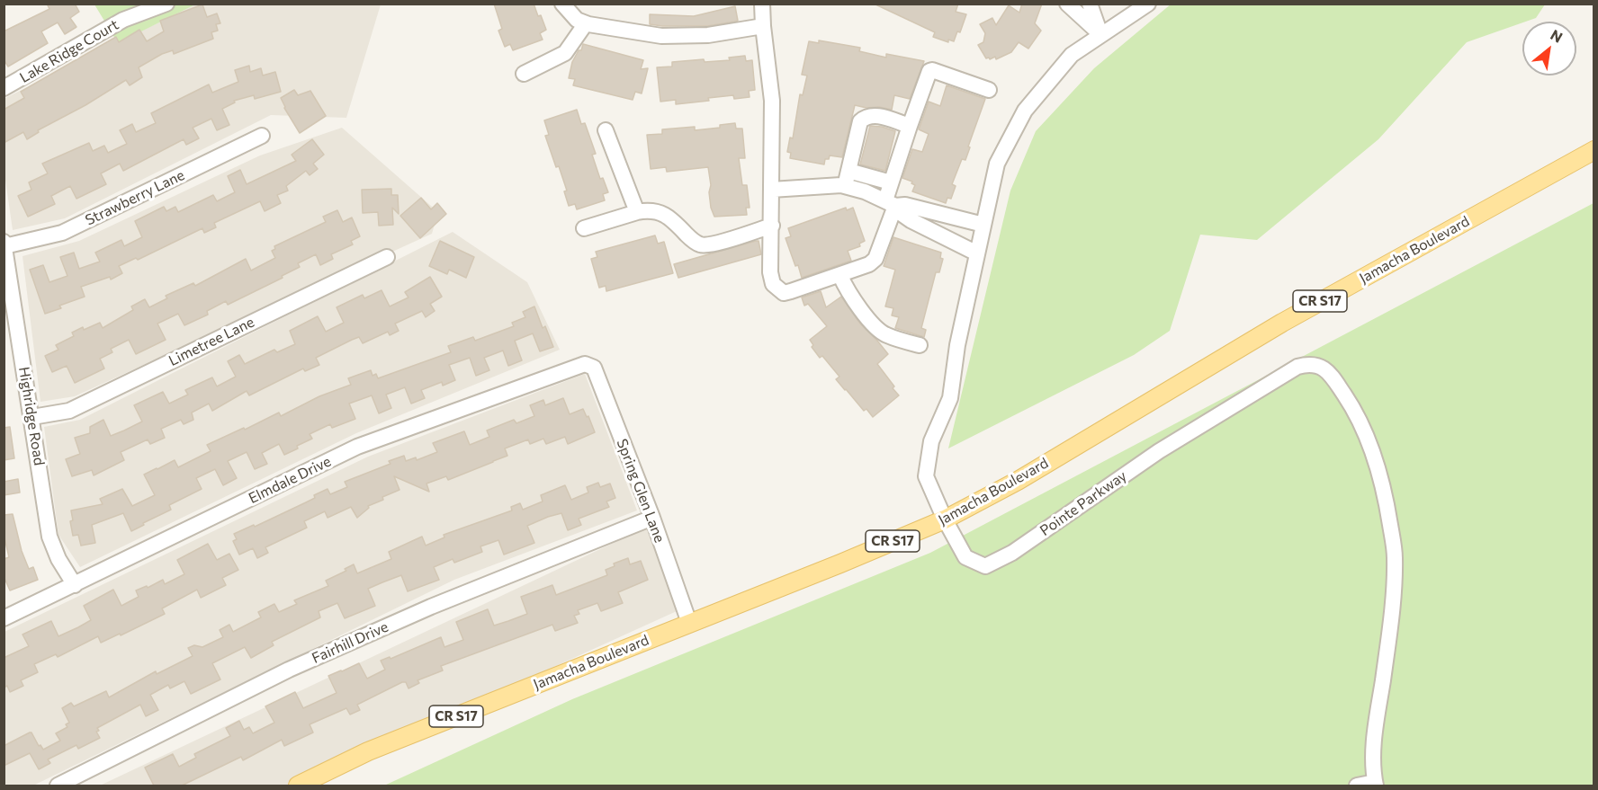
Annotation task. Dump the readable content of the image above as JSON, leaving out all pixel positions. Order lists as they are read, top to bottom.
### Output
{
  "streets": {
    "main road": ["Jamacha Boulevard", "CR S17"],
    "street": [
      "Lake Ridge Court",
      "Strawberry Lane",
      "Limetree Lane",
      "Highridge Road",
      "Elmdale Drive",
      "Spring Glen Lane",
      "Pointe Parkway",
      "Fairhill Drive"
    ]
  },
  "crossings": [
    ["Strawberry Lane", "Highridge Road"],
    ["Jamacha Boulevard", "Spring Glen Lane"],
    ["Jamacha Boulevard", "Pointe Parkway"],
    ["Limetree Lane", "Highridge Road"],
    ["Highridge Road", "Elmdale Drive"],
    ["Elmdale Drive", "Spring Glen Lane"],
    ["Spring Glen Lane", "Fairhill Drive"]
  ],
  "north": "top right"
}
